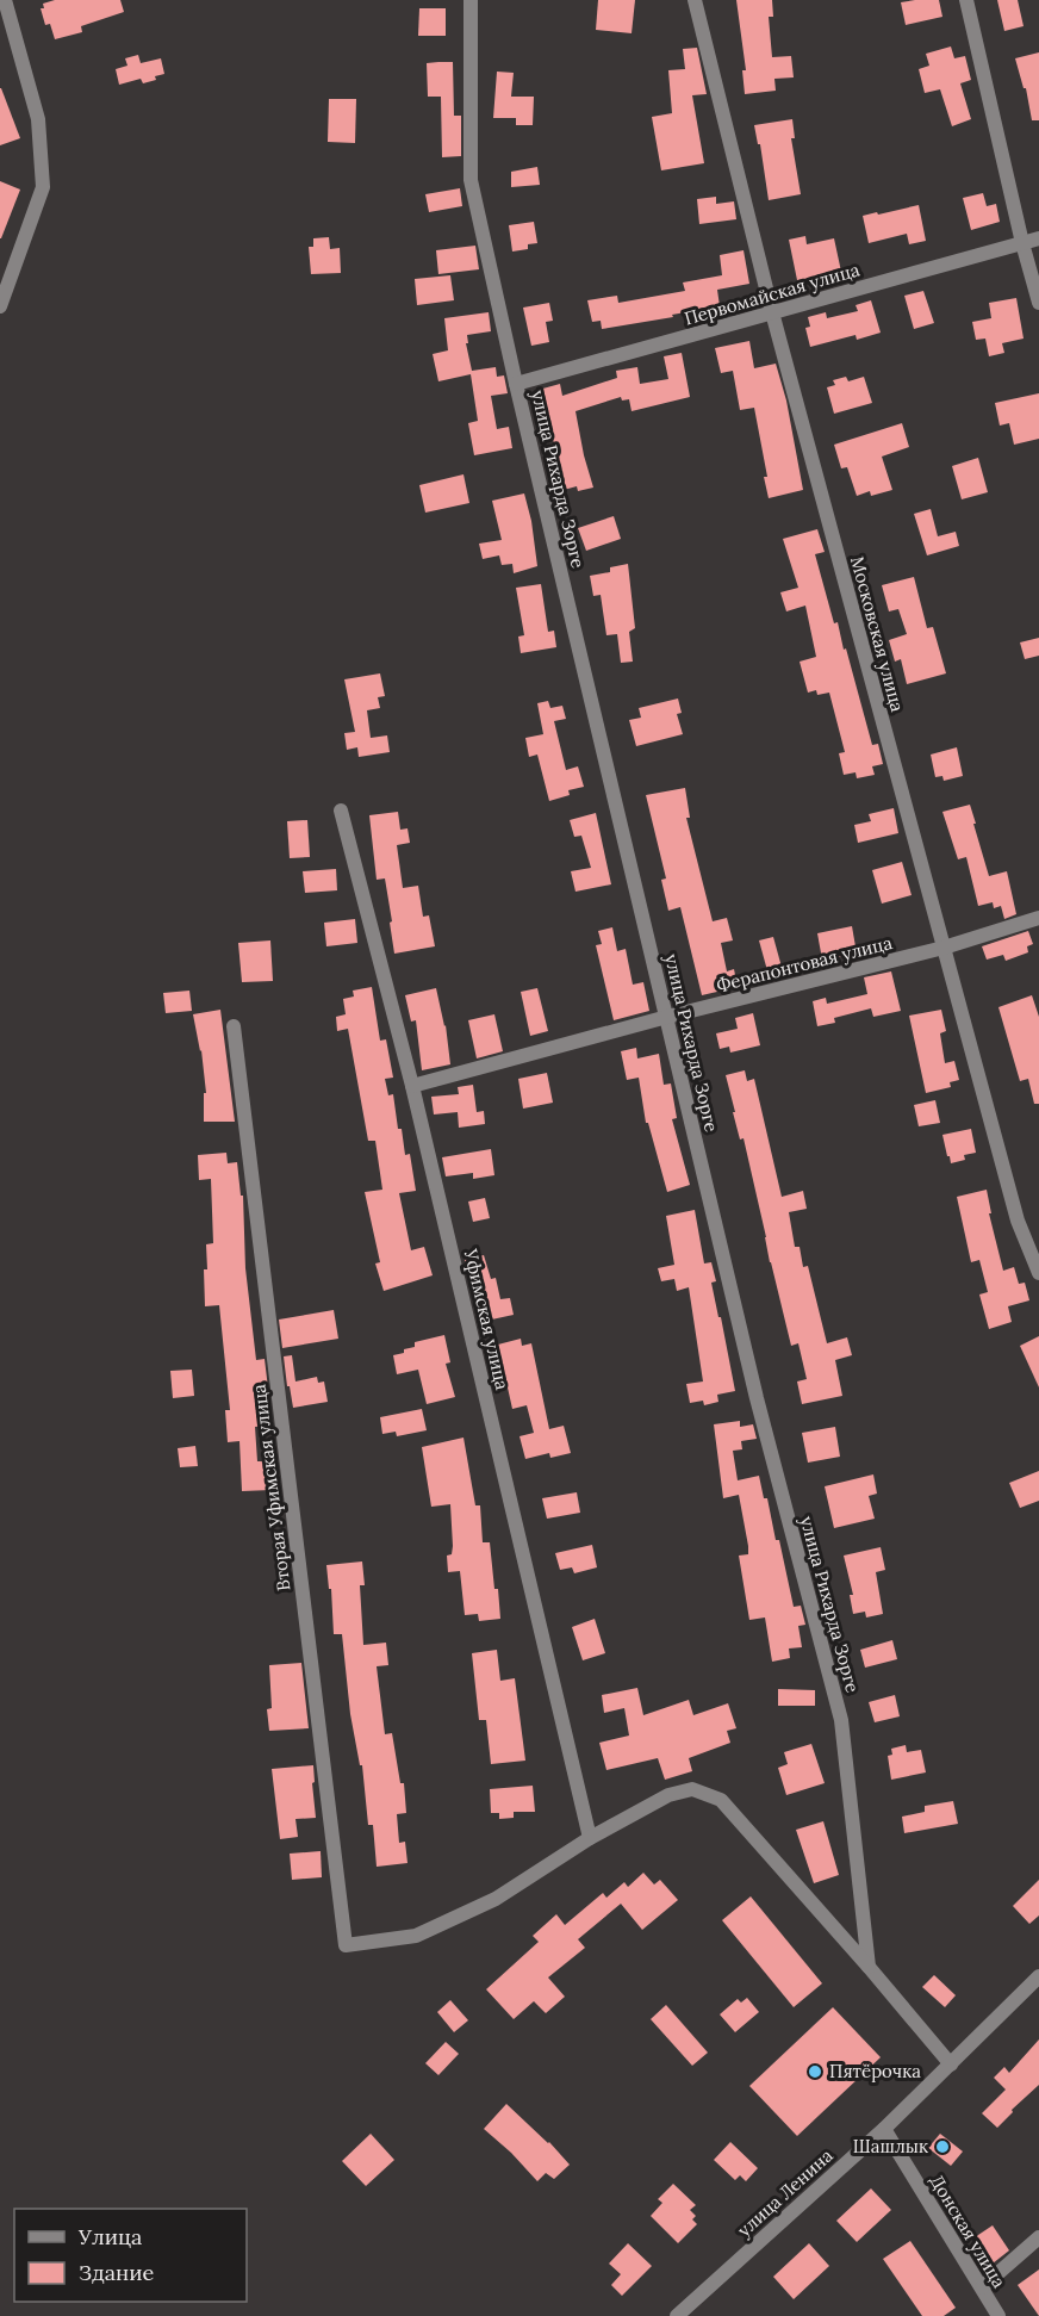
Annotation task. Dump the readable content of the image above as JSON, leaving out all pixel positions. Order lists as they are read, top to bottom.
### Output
{
  "streets": {
    "street": [
      "Первомайская улица",
      "улица Рихарда Зорге",
      "Московская улица",
      "Ферапонтовая улица",
      "Уфимская улица",
      "Вторая Уфимская улица",
      "улица Ленина",
      "Донская улица"
    ]
  },
  "crossings": [
    ["Первомайская улица", "улица Рихарда Зорге"],
    ["Первомайская улица", "Московская улица"],
    ["улица Рихарда Зорге", "Ферапонтовая улица"],
    ["Московская улица", "Ферапонтовая улица"],
    ["Ферапонтовая улица", "Уфимская улица"],
    ["Уфимская улица", "Вторая Уфимская улица"],
    ["улица Ленина", "Донская улица"]
  ],
  "places": ["Пятёрочка", "Шашлык"],
  "legend": ["Улица", "Здание"]
}
